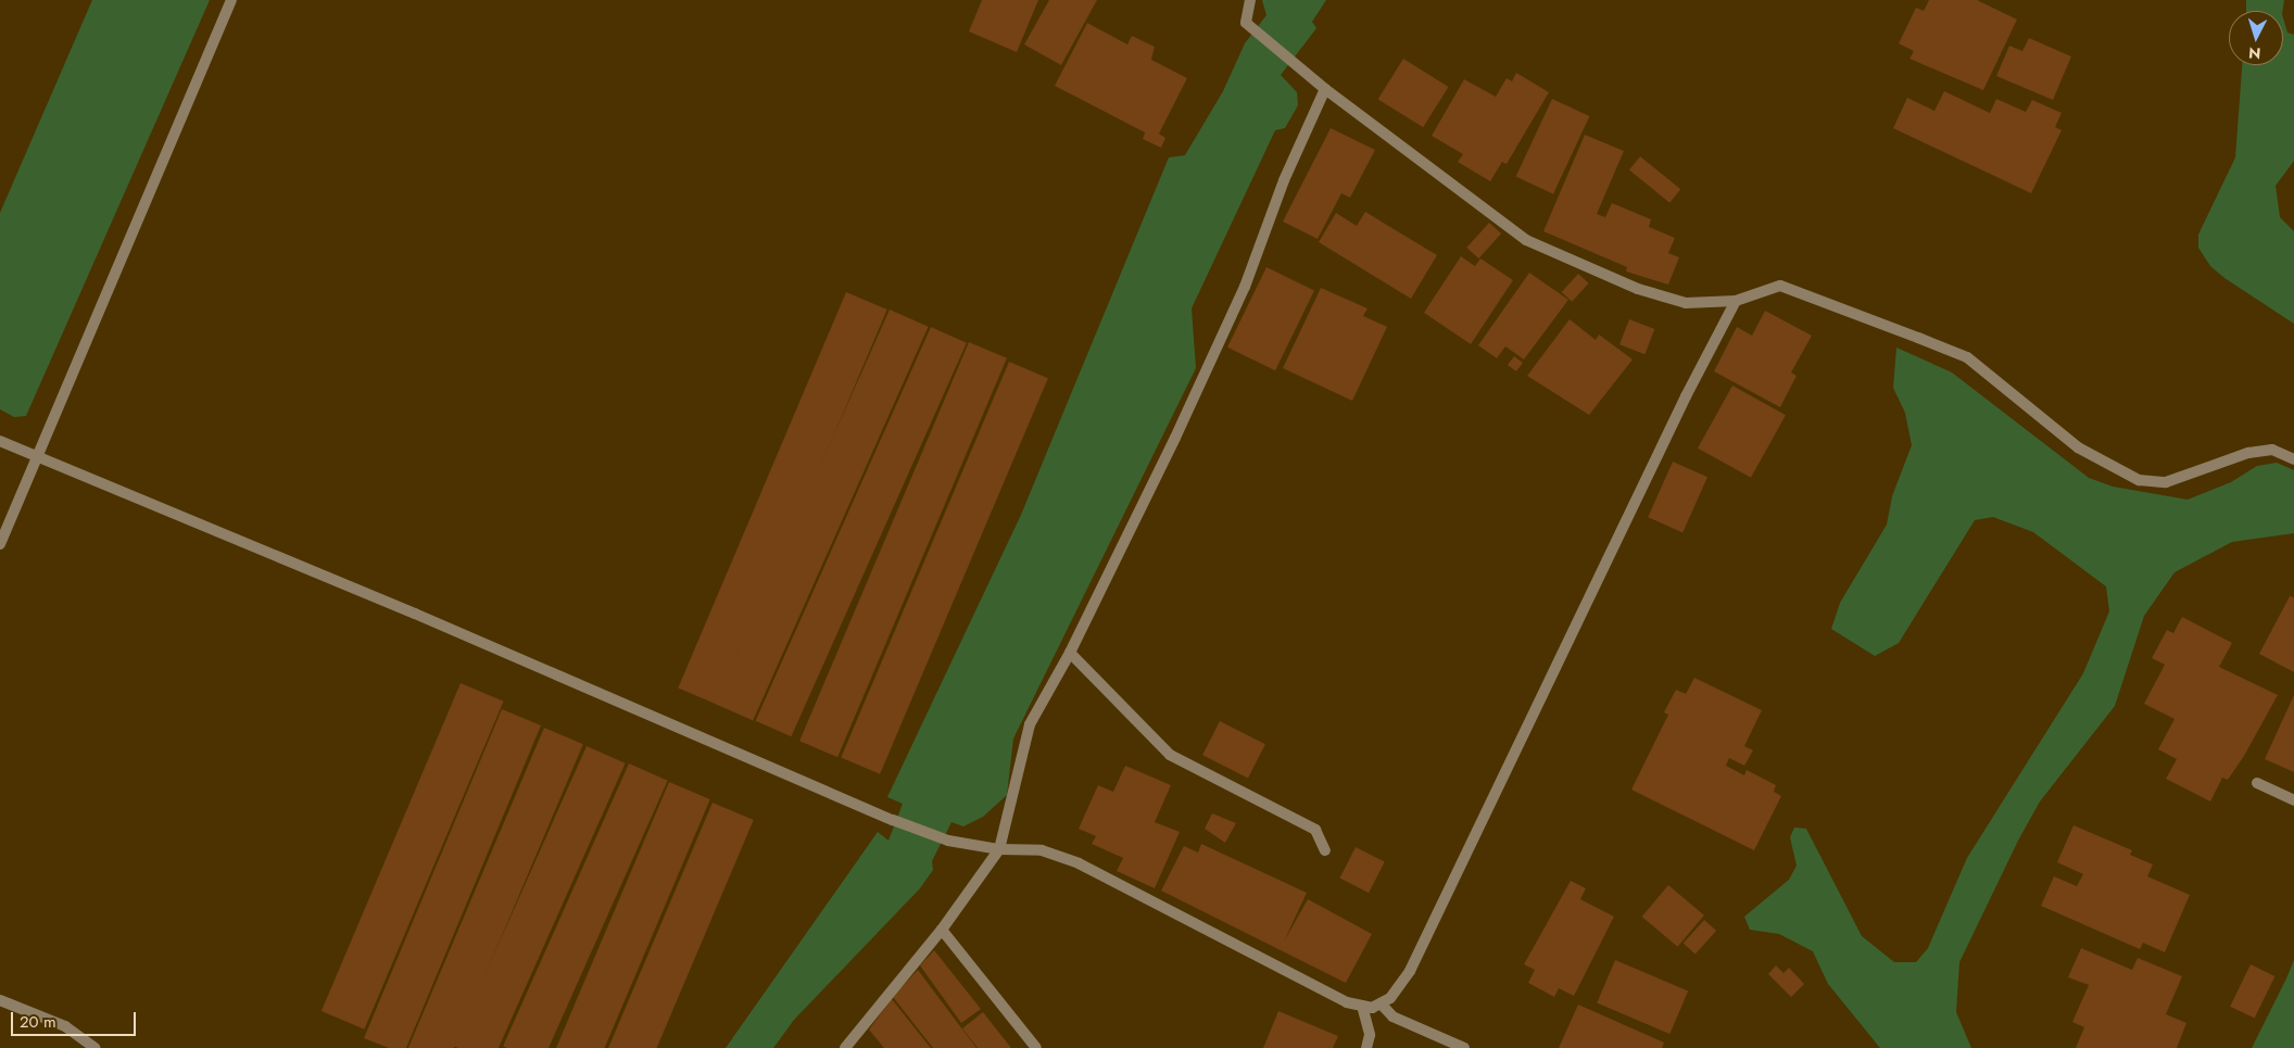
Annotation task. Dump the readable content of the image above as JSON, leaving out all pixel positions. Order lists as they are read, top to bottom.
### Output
{
  "scale_bar": "20 m",
  "north": "bottom"
}
